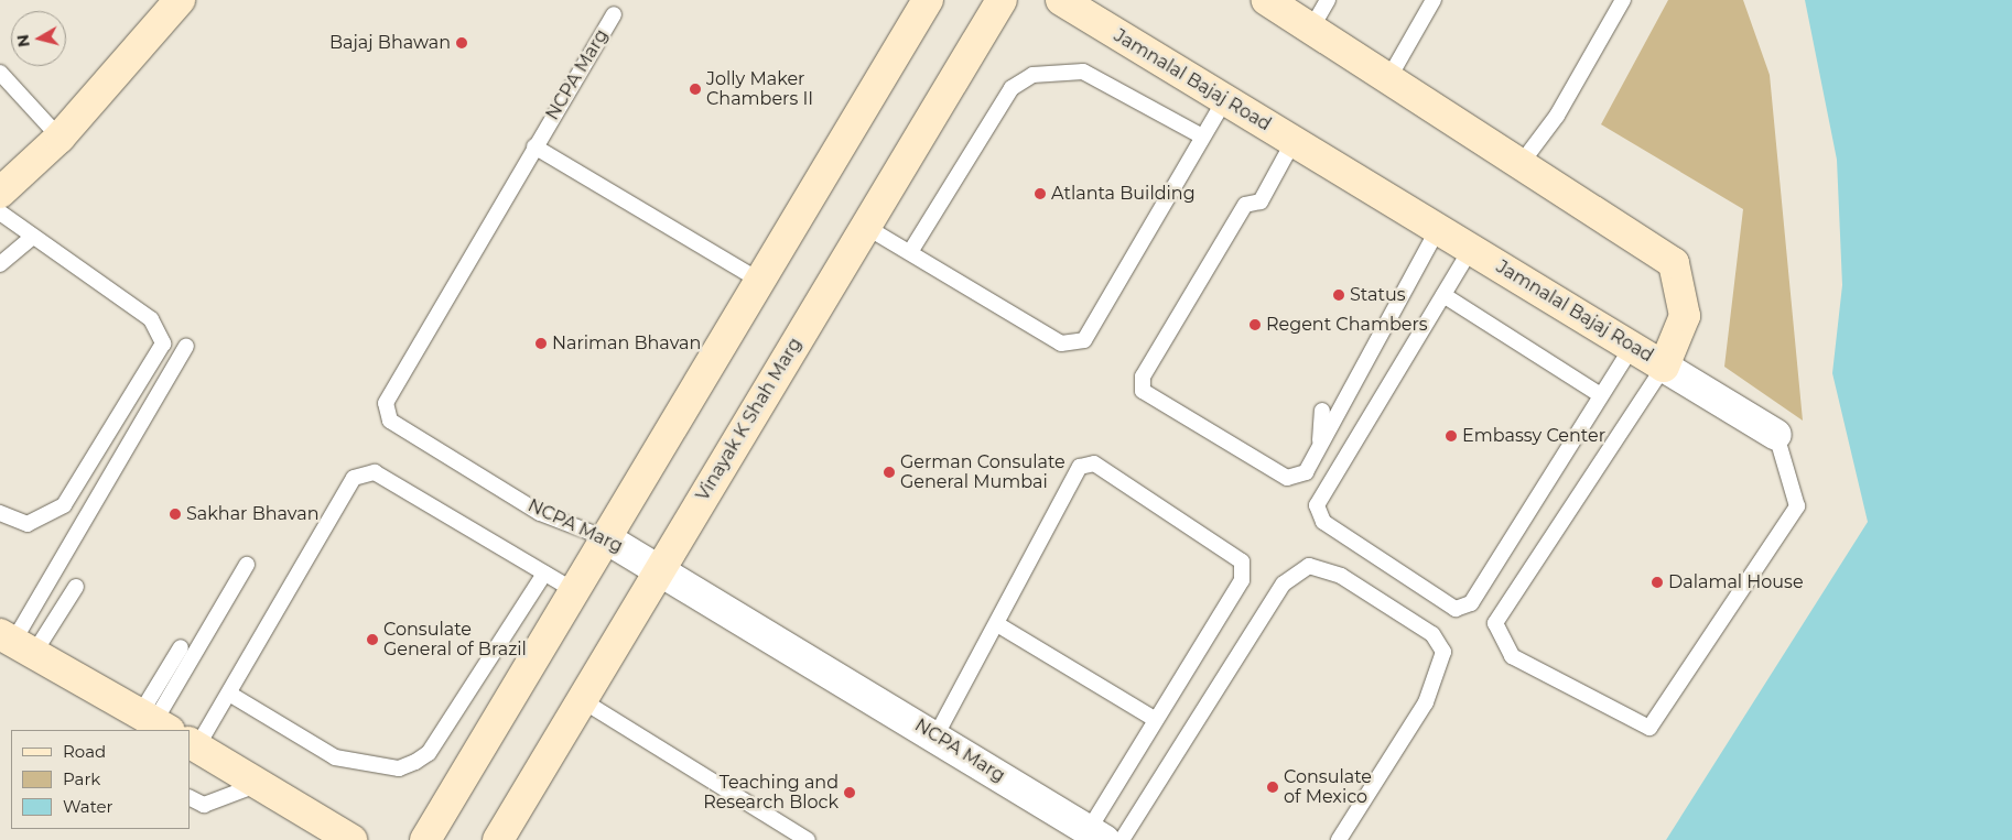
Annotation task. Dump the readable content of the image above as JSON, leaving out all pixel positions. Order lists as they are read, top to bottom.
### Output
{
  "streets": {
    "street": ["NCPA Marg", "Jamnalal Bajaj Road", "Vinayak K Shah Marg"]
  },
  "crossings": [
    ["NCPA Marg", "Vinayak K Shah Marg"]
  ],
  "places": [
    "Bajaj Bhawan",
    "Jolly Maker Chambers II",
    "Atlanta Building",
    "Status",
    "Regent Chambers",
    "Nariman Bhavan",
    "Embassy Center",
    "German Consulate General Mumbai",
    "Sakhar Bhavan",
    "Dalamal House",
    "Consulate General of Brazil",
    "Consulate of Mexico",
    "Teaching and Research Block"
  ],
  "legend": ["Road", "Park", "Water"],
  "north": "left"
}
